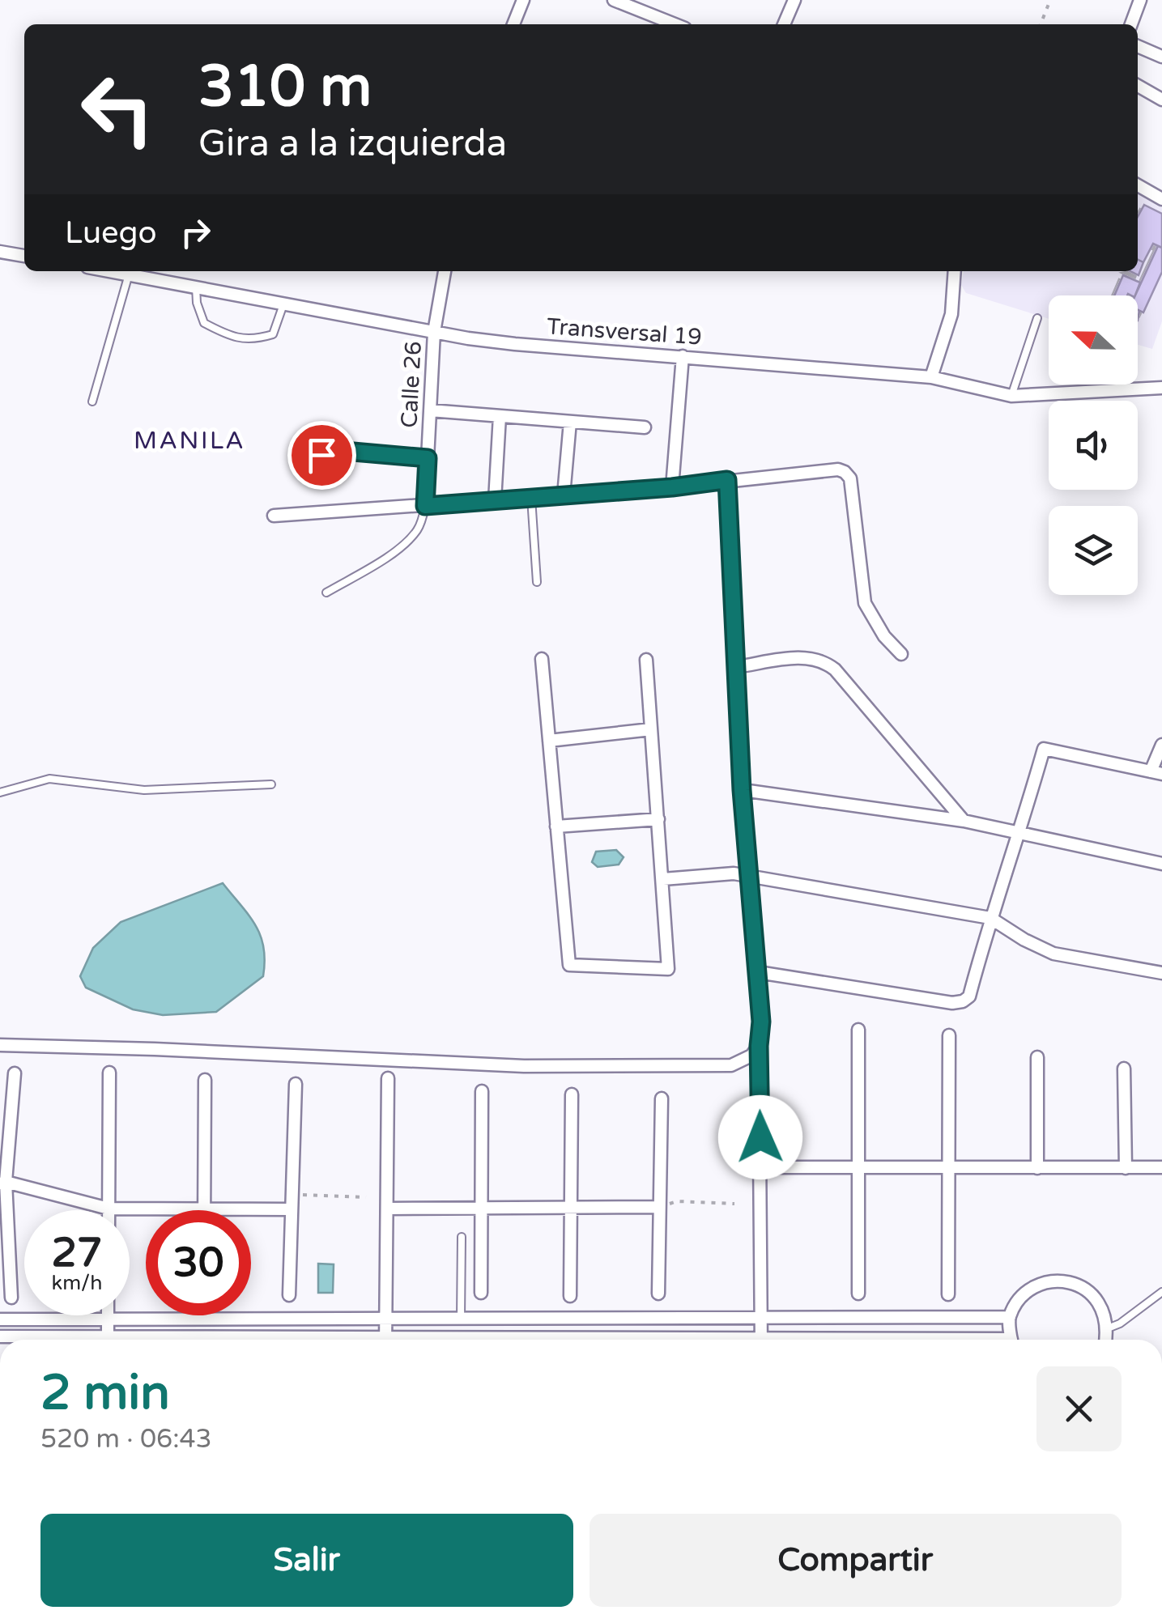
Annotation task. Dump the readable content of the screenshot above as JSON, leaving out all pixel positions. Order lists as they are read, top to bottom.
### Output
{
  "streets": {
    "street": ["Transversal 19", "Calle 26"]
  },
  "crossings": [
    ["Transversal 19", "Calle 26"]
  ],
  "districts": ["MANILA"],
  "north": "left",
  "page": {
    "turn": ["310 m", "Gira a la izquierda"],
    "then": "Luego",
    "speed": "27 km/h",
    "limit": "30",
    "heading": ["2 min", "520 m · 06:43"],
    "buttons": ["Salir", "Compartir"]
  }
}
